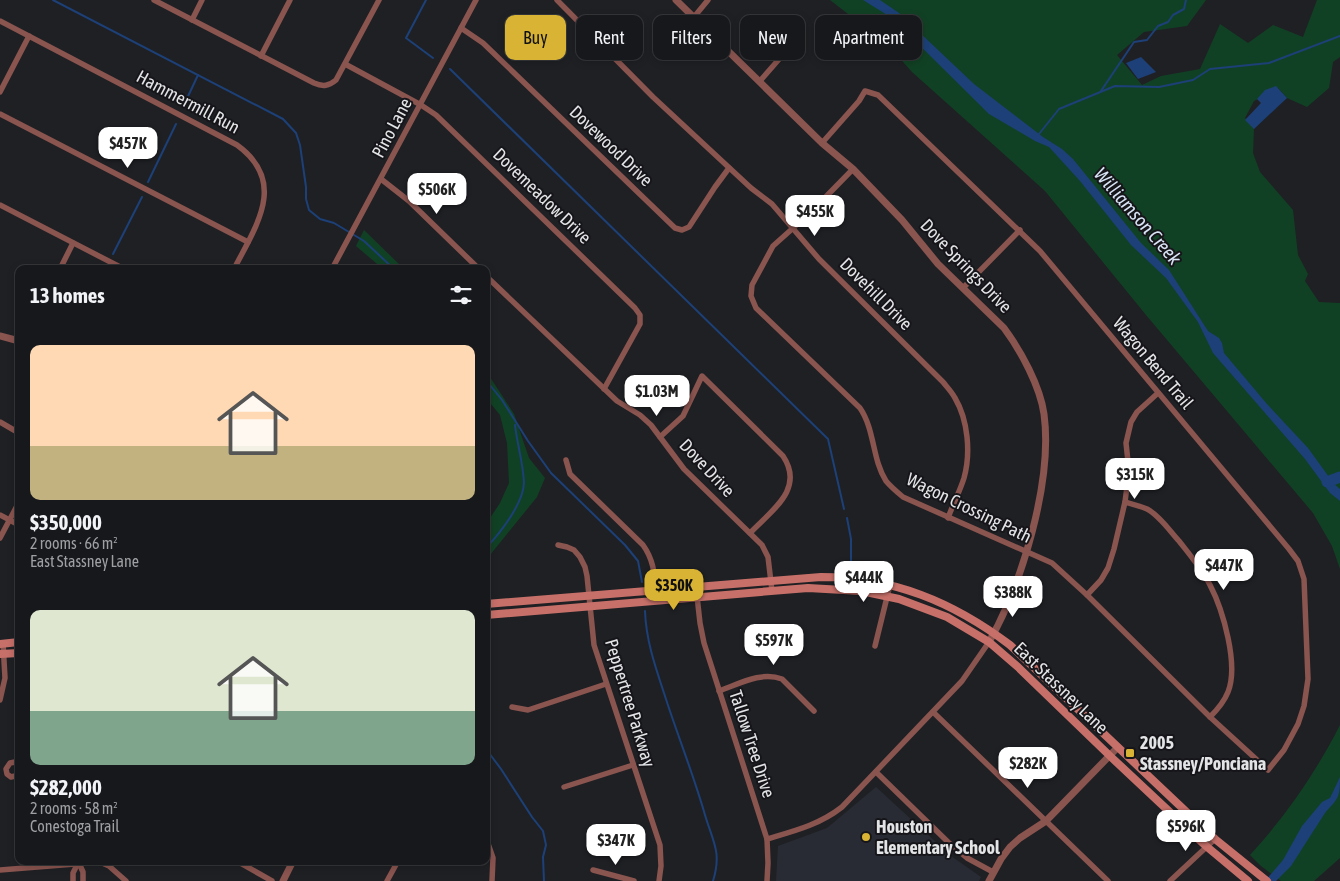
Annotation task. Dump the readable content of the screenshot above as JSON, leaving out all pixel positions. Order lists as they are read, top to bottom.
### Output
{
  "streets": {
    "main road": ["East Stassney Lane"],
    "street": [
      "Hammermill Run",
      "Pino Lane",
      "Dovewood Drive",
      "Dovemeadow Drive",
      "Dove Springs Drive",
      "Dovehill Drive",
      "Wagon Bend Trail",
      "Dove Drive",
      "Wagon Crossing Path",
      "Peppertree Parkway",
      "Tallow Tree Drive"
    ]
  },
  "crossings": [
    ["Pino Lane", "Dovewood Drive"],
    ["Pino Lane", "Dovemeadow Drive"],
    ["Dovewood Drive", "Dovehill Drive"],
    ["Dovemeadow Drive", "Dove Drive"],
    ["Dove Springs Drive", "Wagon Bend Trail"],
    ["Dove Springs Drive", "Wagon Crossing Path"],
    ["Dove Springs Drive", "East Stassney Lane"],
    ["Dovehill Drive", "Wagon Crossing Path"],
    ["Wagon Bend Trail", "Wagon Crossing Path"],
    ["Dove Drive", "East Stassney Lane"],
    ["East Stassney Lane", "Peppertree Parkway"],
    ["East Stassney Lane", "Tallow Tree Drive"]
  ],
  "water": ["Williamson Creek"],
  "places": {
    "transit": ["2005 Stassney/Ponciana"],
    "other": ["Houston Elementary School"]
  },
  "page": {
    "chip": [
      "Buy",
      "Rent",
      "Filters",
      "New",
      "Apartment"
    ],
    "price": [
      "$457K",
      "$506K",
      "$455K",
      "$1.03M",
      "$315K",
      "$447K",
      "$444K",
      "$350K",
      "$388K",
      "$597K",
      "$282K",
      "$596K",
      "$347K"
    ],
    "heading": "13 homes",
    "list": [
      {
        "name": "$350,000",
        "note": "2 rooms · 66 m² · East Stassney Lane"
      },
      {
        "name": "$282,000",
        "note": "2 rooms · 58 m² · Conestoga Trail"
      }
    ]
  }
}
